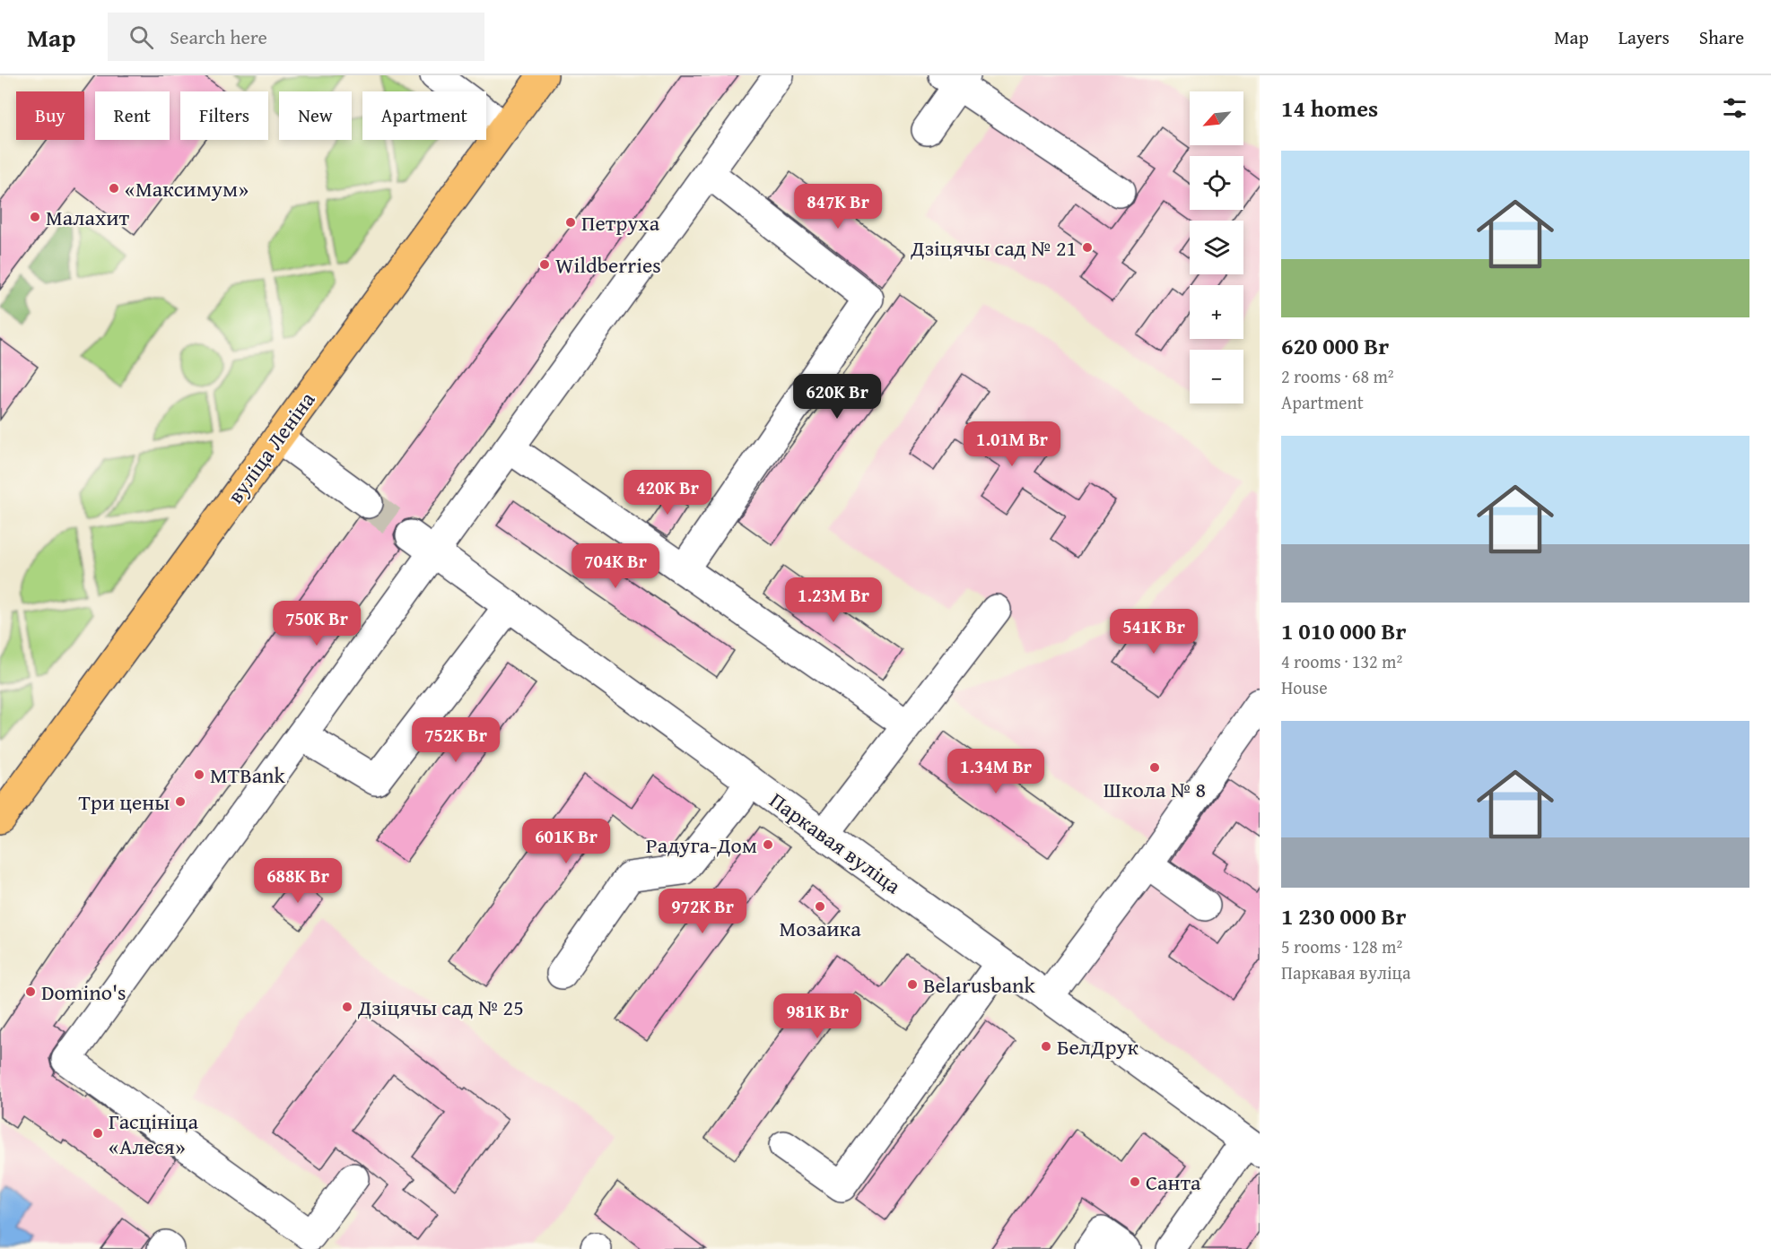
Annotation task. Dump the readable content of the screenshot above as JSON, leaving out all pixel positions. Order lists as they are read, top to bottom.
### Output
{
  "streets": {
    "main road": ["вуліца Леніна"],
    "street": ["Паркавая вуліца"]
  },
  "places": [
    "«Максимум»",
    "Малахит",
    "Петруха",
    "Дзіцячы сад № 21",
    "Wildberries",
    "Школа № 8",
    "MTBank",
    "Три цены",
    "Радуга-Дом",
    "Мозаика",
    "Belarusbank",
    "Domino's",
    "Дзіцячы сад № 25",
    "БелДрук",
    "Гасцініца «Алеся»",
    "Санта"
  ],
  "north": "bottom left",
  "page": {
    "header": "Map",
    "search": "Search here",
    "nav": ["Map", "Layers", "Share"],
    "heading": "14 homes",
    "map_buttons": ["+", "−"],
    "chip": [
      "Buy",
      "Rent",
      "Filters",
      "New",
      "Apartment"
    ],
    "list": [
      {
        "name": "620 000 Br",
        "note": "2 rooms · 68 m² · Apartment"
      },
      {
        "name": "1 010 000 Br",
        "note": "4 rooms · 132 m² · House"
      },
      {
        "name": "1 230 000 Br",
        "note": "5 rooms · 128 m² · Паркавая вуліца"
      }
    ],
    "price": [
      "847K Br",
      "620K Br",
      "1.01M Br",
      "420K Br",
      "704K Br",
      "1.23M Br",
      "750K Br",
      "541K Br",
      "752K Br",
      "1.34M Br",
      "601K Br",
      "688K Br",
      "972K Br",
      "981K Br"
    ]
  }
}
